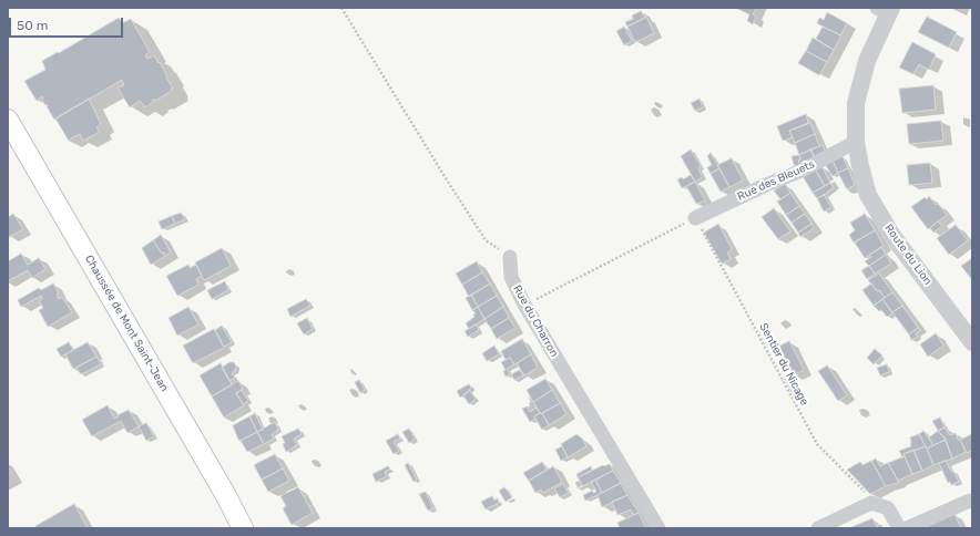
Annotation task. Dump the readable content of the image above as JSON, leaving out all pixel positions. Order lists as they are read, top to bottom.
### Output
{
  "streets": {
    "main road": ["Chaussée de Mont Saint-Jean"],
    "street": ["Rue des Bleuets", "Route du Lion", "Rue du Charron"],
    "path": ["Sentier du Nicage"]
  },
  "crossings": [
    ["Rue des Bleuets", "Route du Lion"],
    ["Rue des Bleuets", "Sentier du Nicage"]
  ],
  "scale_bar": "50 m"
}
